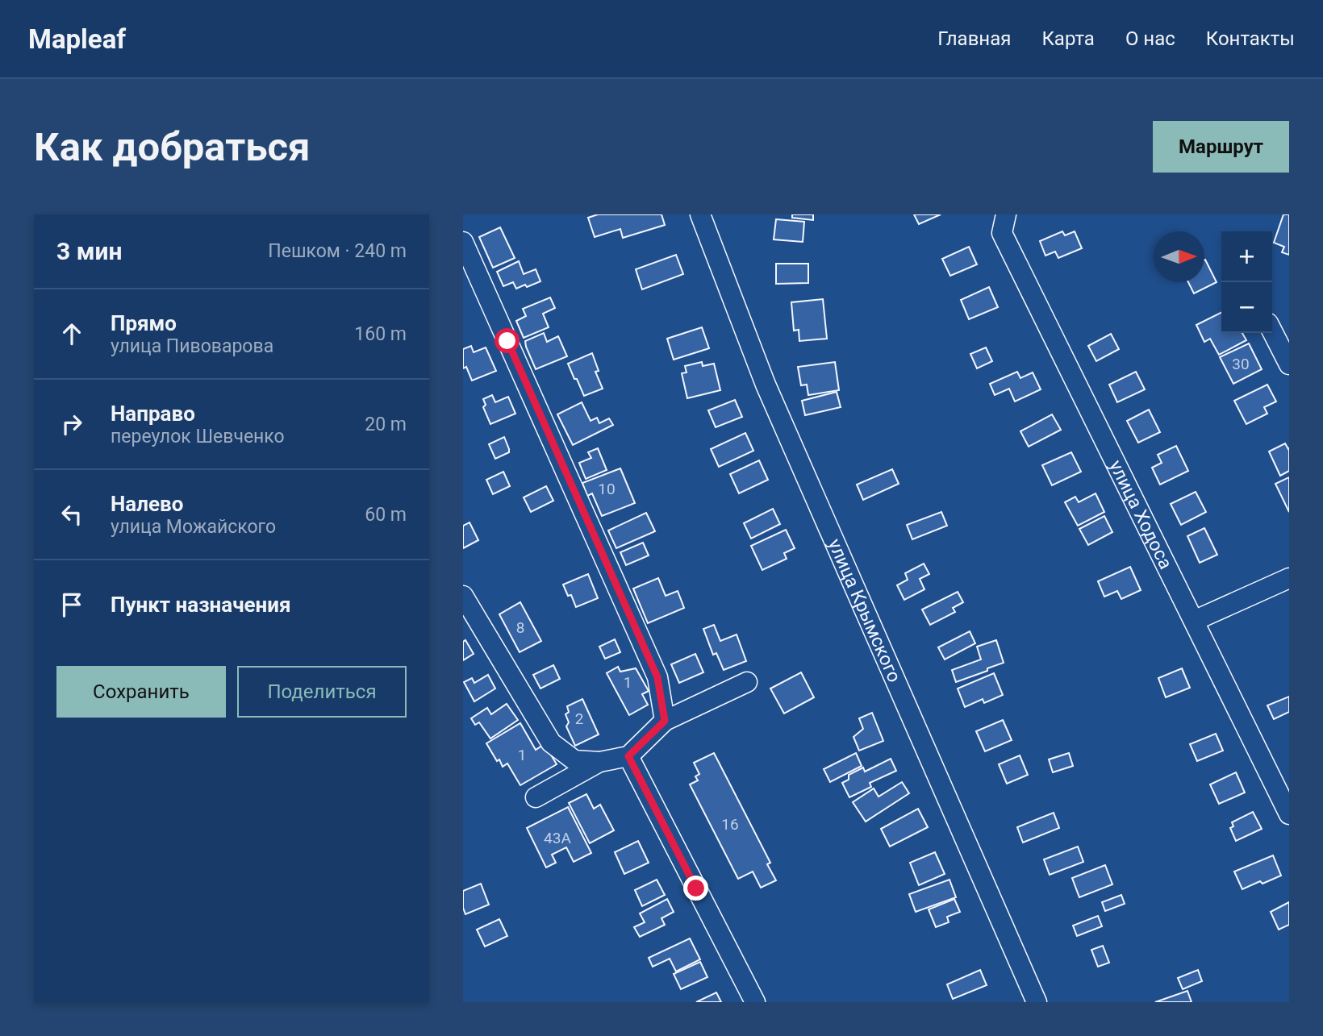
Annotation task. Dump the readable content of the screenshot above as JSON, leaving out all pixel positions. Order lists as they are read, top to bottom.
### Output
{
  "streets": {
    "street": ["улица Ходоса", "улица Крымского"]
  },
  "house_numbers": [
    "30",
    "10",
    "8",
    "1",
    "2",
    "1",
    "16",
    "43А"
  ],
  "north": "right",
  "page": {
    "header": "Mapleaf",
    "nav": [
      "Главная",
      "Карта",
      "О нас",
      "Контакты"
    ],
    "buttons": [
      "Маршрут",
      ["Сохранить", "Поделиться"]
    ],
    "title": "Как добраться",
    "heading": ["3 мин", "Пешком · 240 m"],
    "map_buttons": ["+", "−"],
    "list": [
      ["Прямо", "улица Пивоварова", "160 m"],
      ["Направо", "переулок Шевченко", "20 m"],
      ["Налево", "улица Можайского", "60 m"],
      "Пункт назначения"
    ]
  }
}
